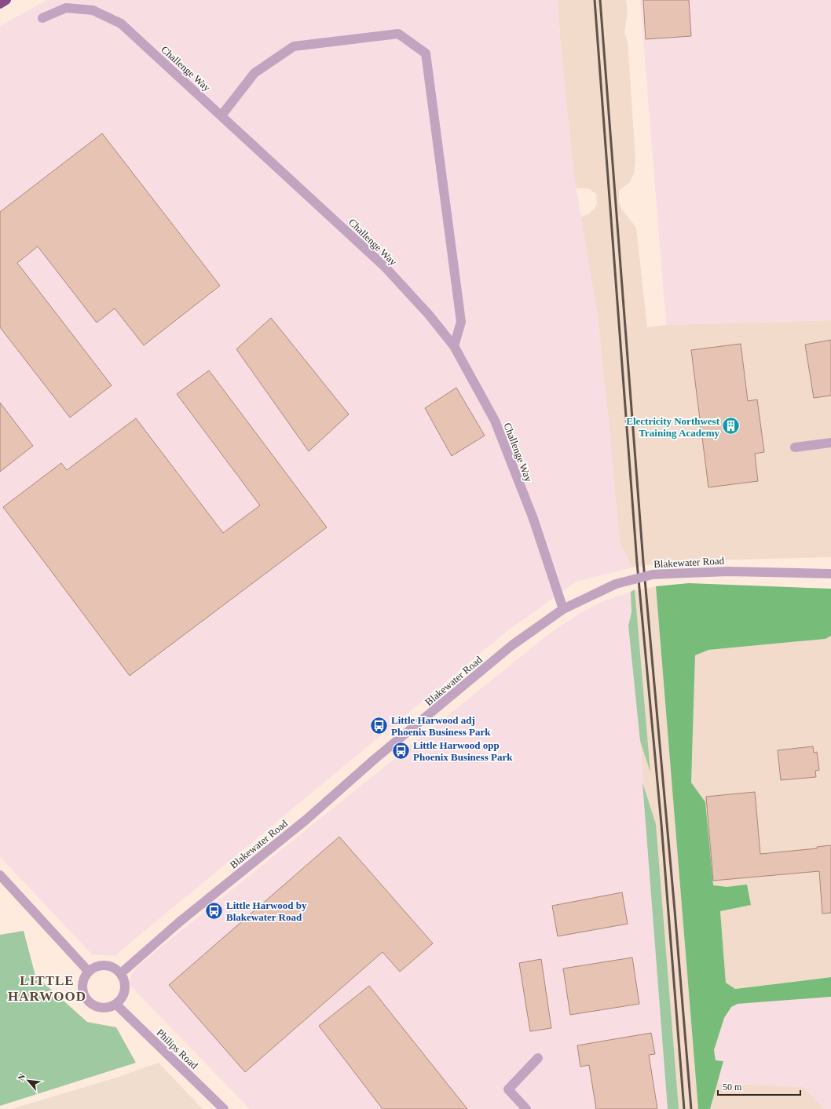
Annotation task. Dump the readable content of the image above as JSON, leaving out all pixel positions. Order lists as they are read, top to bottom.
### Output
{
  "streets": {
    "street": ["Challenge Way", "Blakewater Road", "Philips Road"]
  },
  "crossings": [
    ["Challenge Way", "Blakewater Road"],
    ["Blakewater Road", "Philips Road"]
  ],
  "districts": ["LITTLE HARWOOD"],
  "places": {
    "building": ["Electricity Northwest Training Academy"],
    "bus stop": ["Little Harwood adj Phoenix Business Park", "Little Harwood opp Phoenix Business Park", "Little Harwood by Blakewater Road"]
  },
  "scale_bar": "50 m",
  "north": "top left"
}
